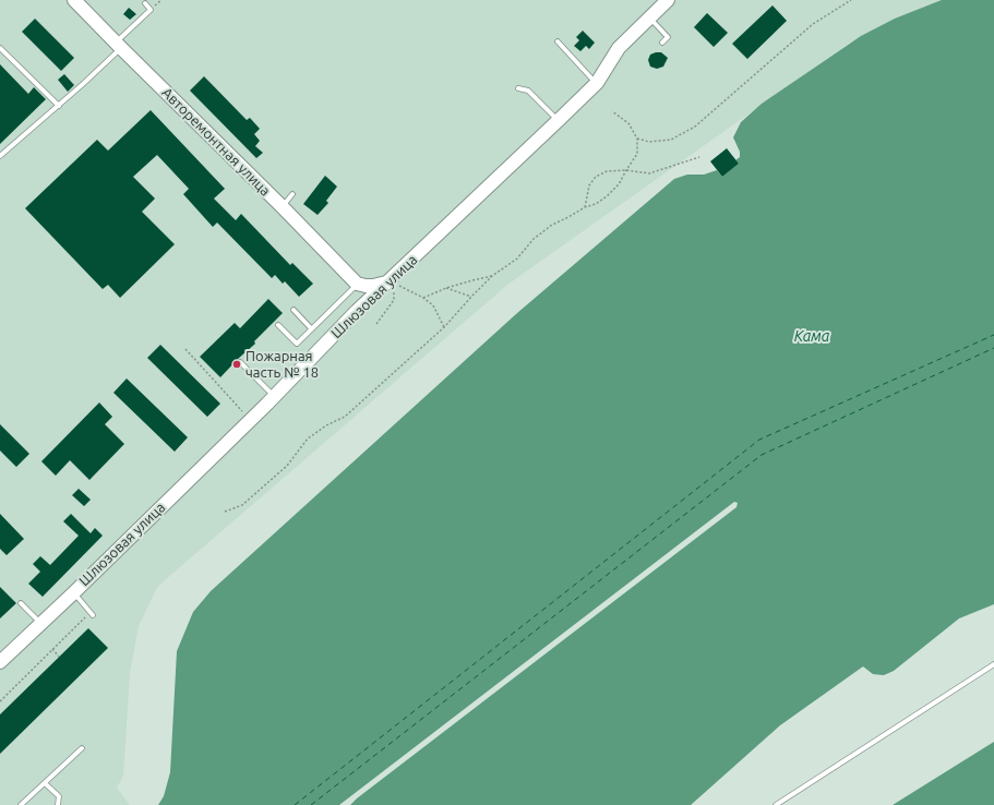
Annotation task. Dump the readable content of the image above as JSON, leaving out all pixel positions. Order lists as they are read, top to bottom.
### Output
{
  "streets": {
    "street": ["Авторемонтная улица", "Шлюзовая улица"]
  },
  "water": ["Кама"],
  "places": ["Пожарная часть № 18"]
}
